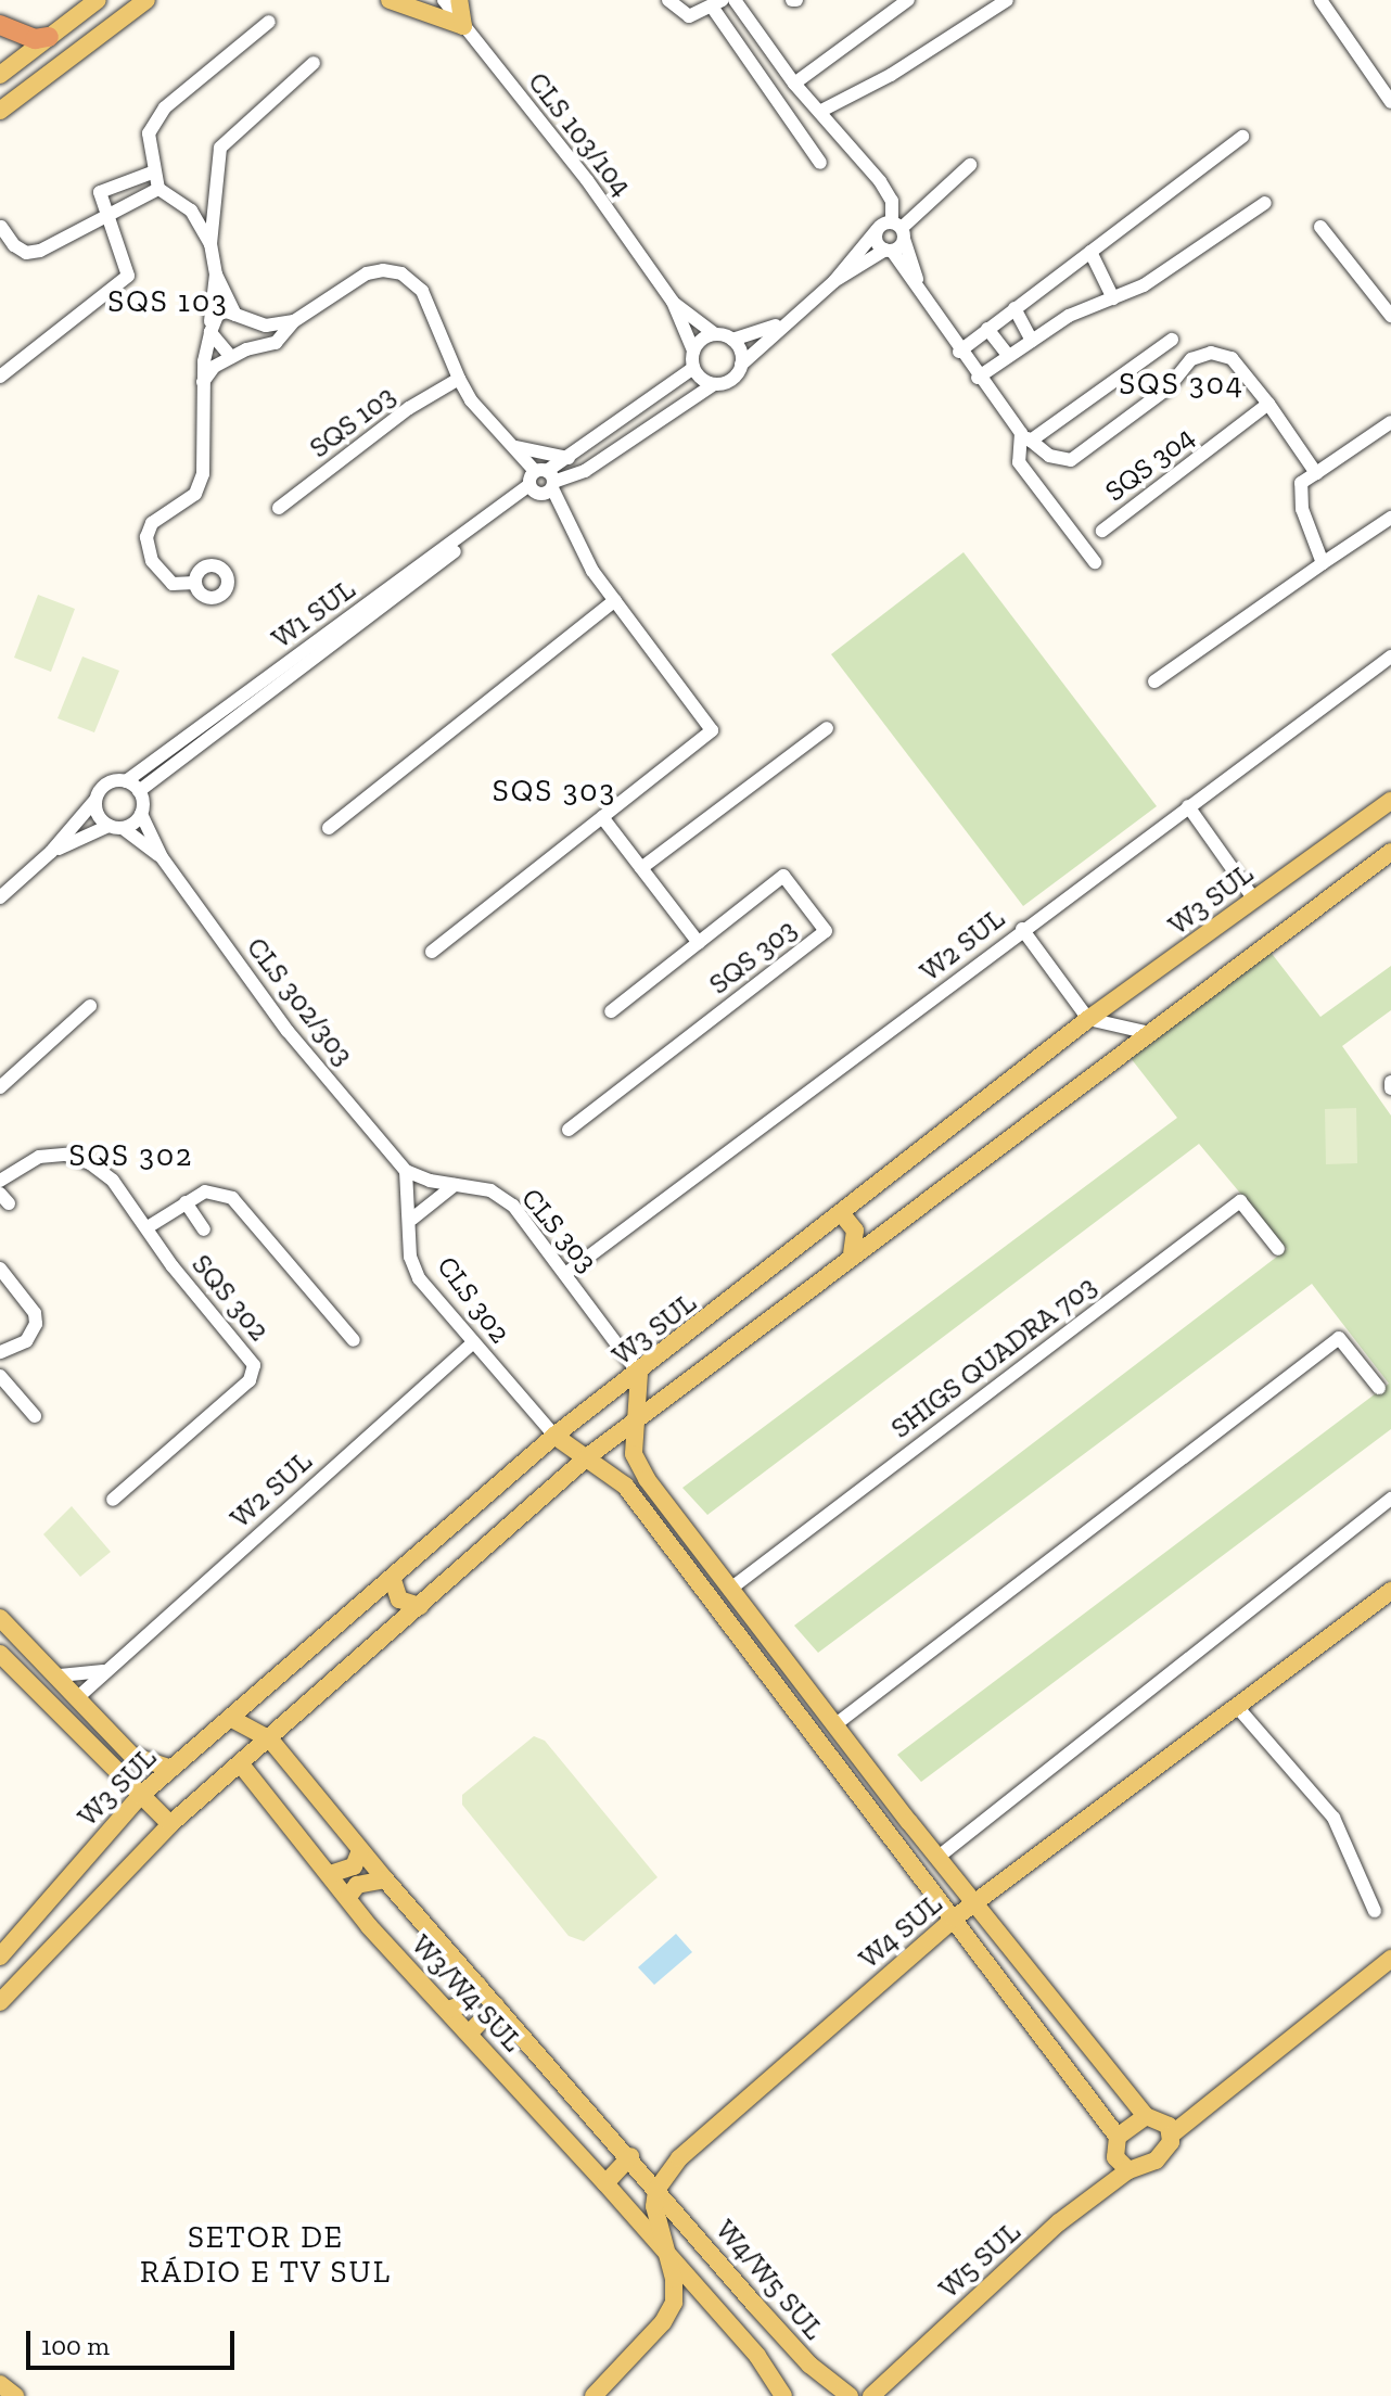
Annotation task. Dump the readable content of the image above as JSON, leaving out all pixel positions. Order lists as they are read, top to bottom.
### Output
{
  "streets": {
    "main road": [
      "W3 SUL",
      "W4 SUL",
      "W3/W4 SUL",
      "W5 SUL",
      "W4/W5 SUL"
    ],
    "street": [
      "CLS 103/104",
      "SQS 103",
      "SQS 304",
      "W1 SUL",
      "W2 SUL",
      "SQS 303",
      "CLS 302/303",
      "CLS 303",
      "SQS 302",
      "CLS 302",
      "SHIGS QUADRA 703"
    ]
  },
  "crossings": [
    ["CLS 103/104", "W1 SUL"],
    ["W1 SUL", "CLS 302/303"],
    ["W3 SUL", "CLS 303"],
    ["W3 SUL", "CLS 302"],
    ["W3 SUL", "W3/W4 SUL"],
    ["W2 SUL", "CLS 303"],
    ["W2 SUL", "CLS 302"],
    ["CLS 302/303", "CLS 303"],
    ["CLS 302/303", "CLS 302"],
    ["CLS 303", "CLS 302"],
    ["W4 SUL", "W3/W4 SUL"],
    ["W4 SUL", "W4/W5 SUL"],
    ["W3/W4 SUL", "W4/W5 SUL"]
  ],
  "districts": [
    "SQS 103",
    "SQS 304",
    "SQS 303",
    "SQS 302",
    "SETOR DE RÁDIO E TV SUL"
  ],
  "scale_bar": "100 m"
}
